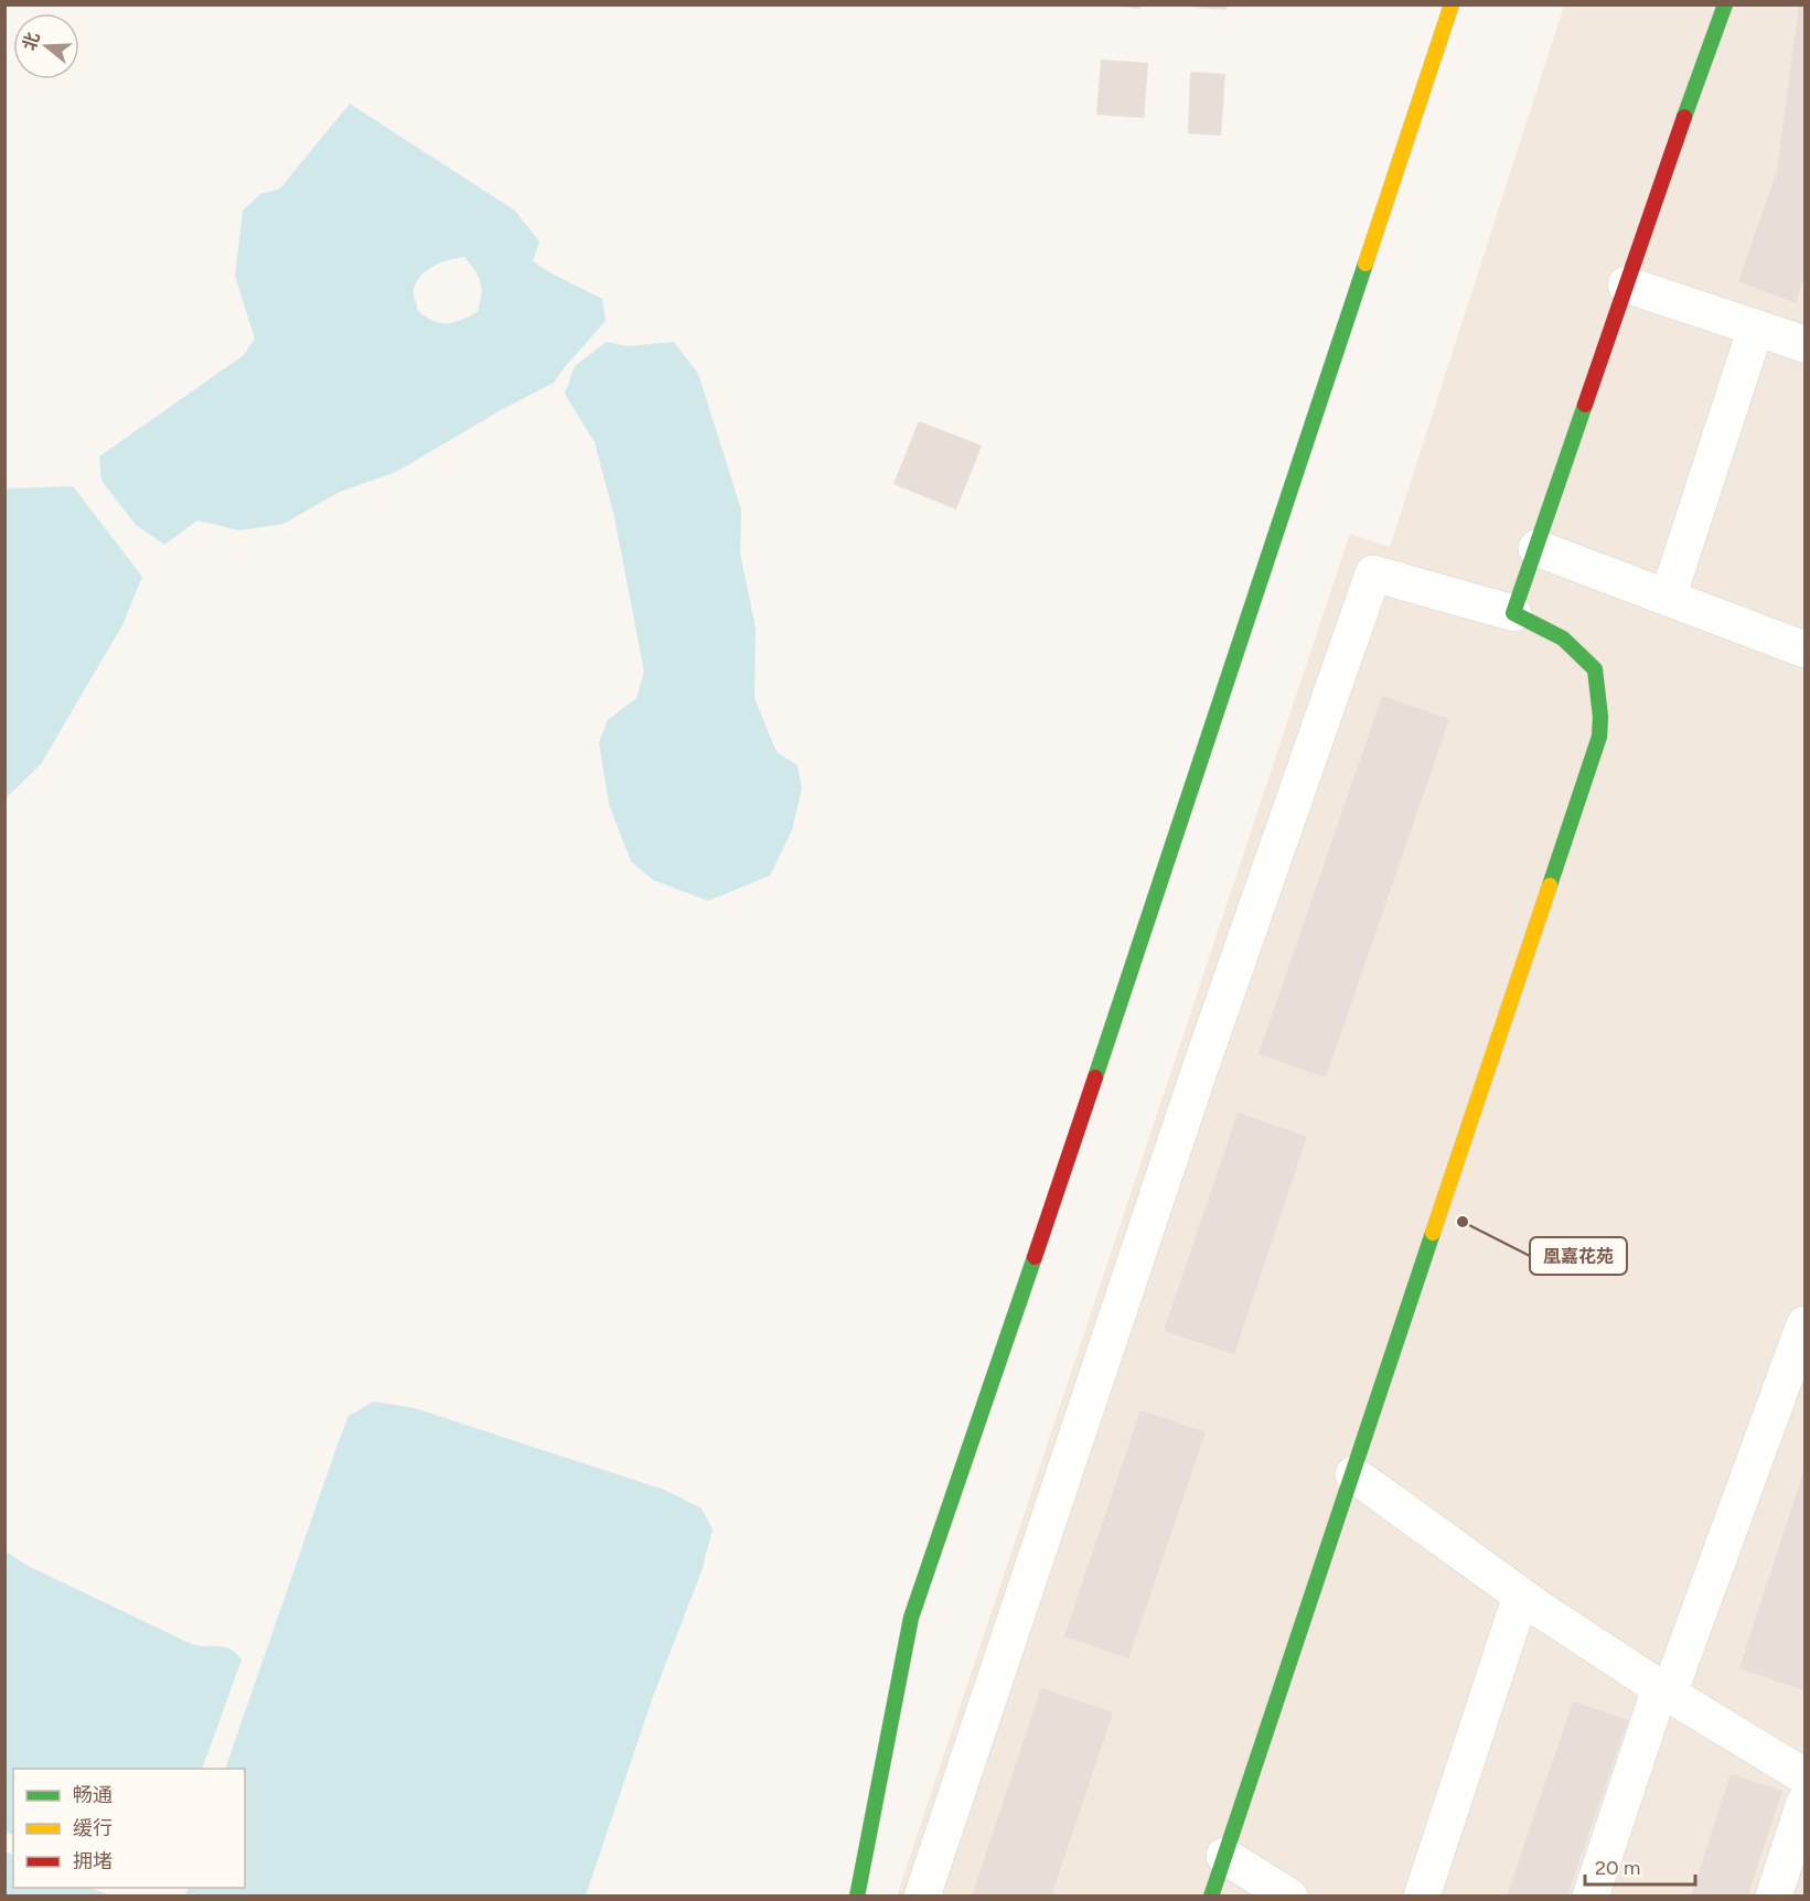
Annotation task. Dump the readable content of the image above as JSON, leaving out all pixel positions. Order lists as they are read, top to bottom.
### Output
{
  "places": ["凰嘉花苑"],
  "legend": ["畅通", "缓行", "拥堵"],
  "scale_bar": "20 m",
  "north": "left"
}
